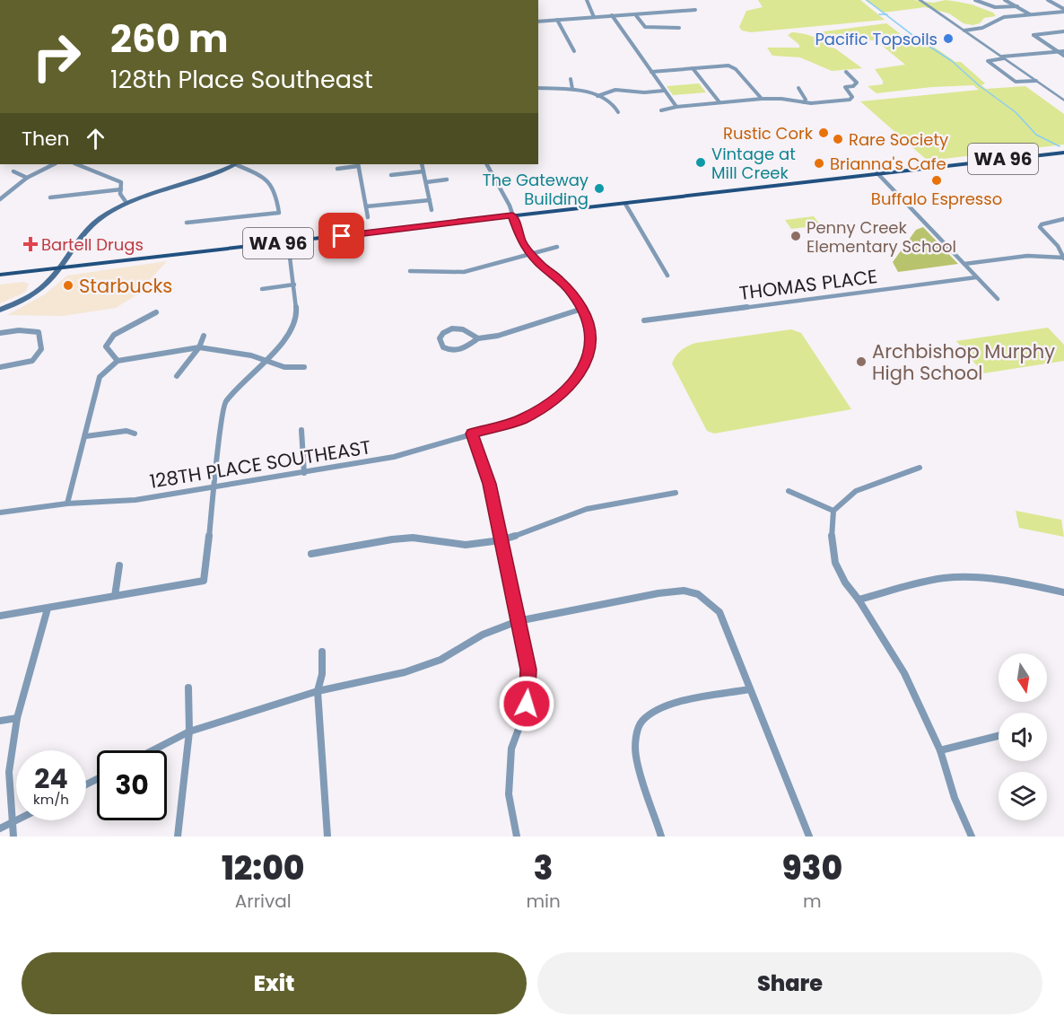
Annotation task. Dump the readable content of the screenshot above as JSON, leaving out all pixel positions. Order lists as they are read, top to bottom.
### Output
{
  "streets": {
    "main road": ["WA 96"],
    "street": ["THOMAS PLACE", "128TH PLACE SOUTHEAST"]
  },
  "places": {
    "other": [
      "Pacific Topsoils",
      "Rustic Cork",
      "Rare Society",
      "Vintage at Mill Creek",
      "Brianna's Cafe",
      "Buffalo Espresso",
      "The Gateway Building",
      "Penny Creek Elementary School",
      "Starbucks",
      "Archbishop Murphy High School"
    ],
    "health": ["Bartell Drugs"]
  },
  "north": "bottom",
  "page": {
    "turn": ["260 m", "128th Place Southeast"],
    "then": "Then",
    "speed": "24 km/h",
    "limit": "30",
    "eta": [
      "12:00",
      "Arrival",
      "3",
      "min",
      "930",
      "m"
    ],
    "buttons": ["Exit", "Share"]
  }
}
